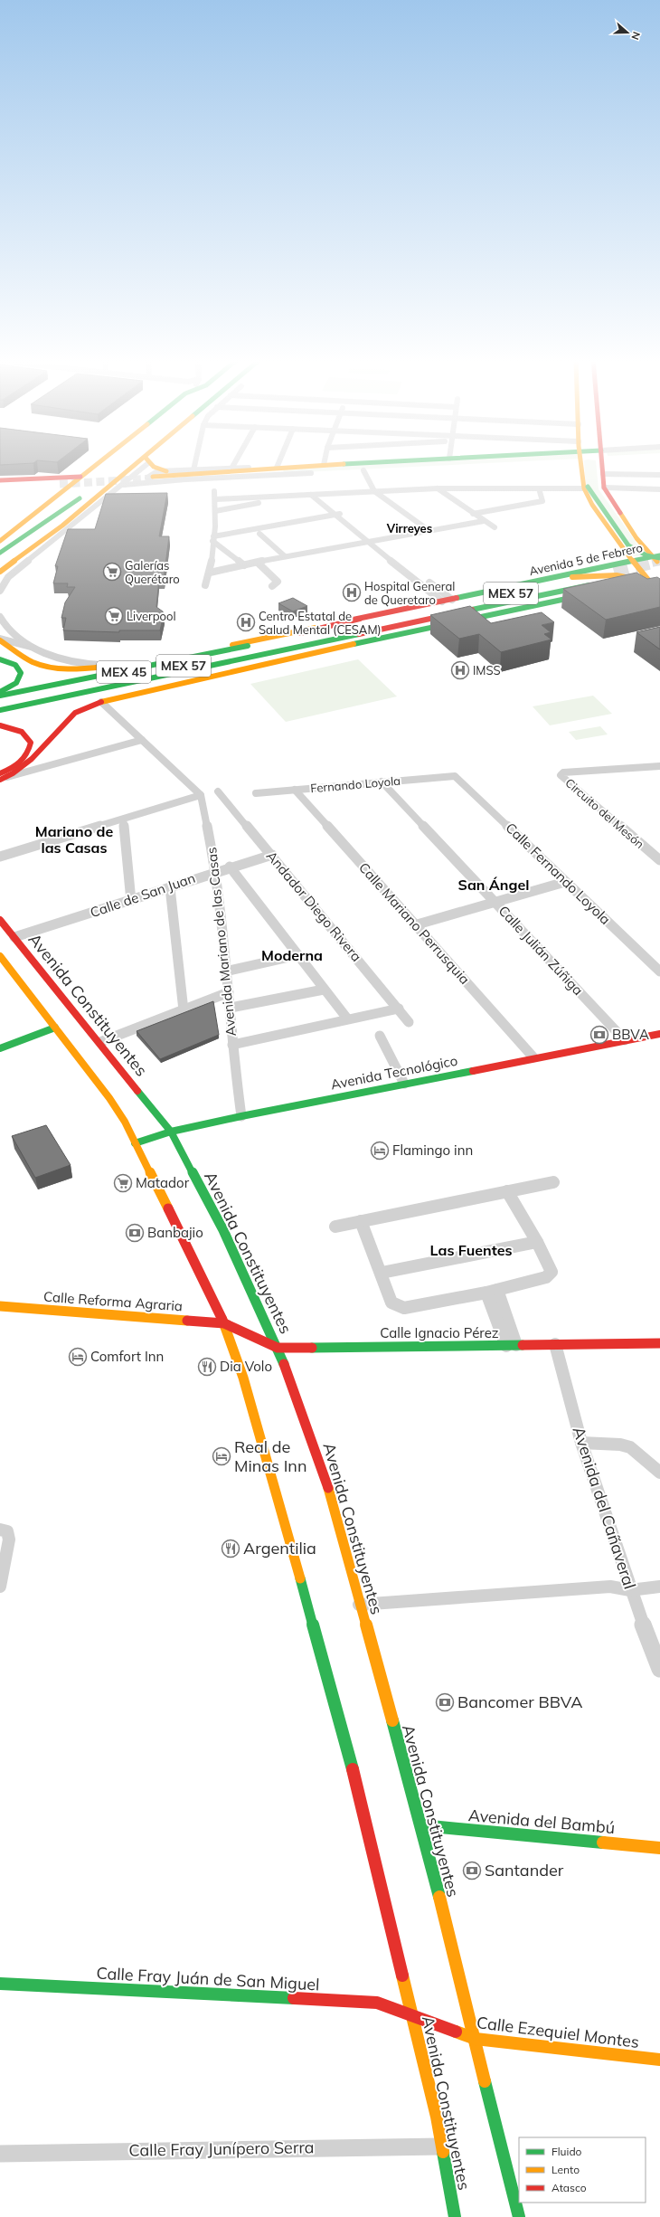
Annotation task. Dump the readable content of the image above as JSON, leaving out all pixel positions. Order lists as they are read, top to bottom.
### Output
{
  "streets": {
    "main road": [
      "Avenida 5 de Febrero",
      "MEX 57",
      "MEX 45",
      "Avenida Constituyentes",
      "Avenida Tecnológico",
      "Calle Reforma Agraria",
      "Calle Ignacio Pérez",
      "Avenida del Bambú",
      "Calle Fray Juán de San Miguel",
      "Calle Ezequiel Montes"
    ],
    "street": [
      "Fernando Loyola",
      "Circuito del Mesón",
      "Calle Fernando Loyola",
      "Calle de San Juan",
      "Andador Diego Rivera",
      "Calle Mariano Perrusquia",
      "Avenida Mariano de las Casas",
      "Calle Julián Zúñiga",
      "Avenida del Cañaveral",
      "Calle Fray Junípero Serra"
    ]
  },
  "crossings": [
    ["Avenida 5 de Febrero", "MEX 57"],
    ["Avenida 5 de Febrero", "MEX 45"],
    ["Fernando Loyola", "Calle Fernando Loyola"],
    ["Fernando Loyola", "Calle Mariano Perrusquia"],
    ["Fernando Loyola", "Calle Julián Zúñiga"],
    ["Calle de San Juan", "Andador Diego Rivera"],
    ["Calle de San Juan", "Avenida Mariano de las Casas"],
    ["Calle de San Juan", "Avenida Constituyentes"],
    ["Calle Mariano Perrusquia", "Avenida Tecnológico"],
    ["Avenida Mariano de las Casas", "Avenida Tecnológico"],
    ["Calle Julián Zúñiga", "Avenida Tecnológico"],
    ["Avenida Constituyentes", "Avenida Tecnológico"],
    ["Avenida Constituyentes", "Calle Reforma Agraria"],
    ["Avenida Constituyentes", "Calle Ignacio Pérez"],
    ["Avenida Constituyentes", "Avenida del Bambú"],
    ["Avenida Constituyentes", "Calle Fray Juán de San Miguel"],
    ["Avenida Constituyentes", "Calle Ezequiel Montes"],
    ["Avenida Constituyentes", "Calle Fray Junípero Serra"],
    ["Calle Reforma Agraria", "Calle Ignacio Pérez"],
    ["Calle Ignacio Pérez", "Avenida del Cañaveral"],
    ["Calle Fray Juán de San Miguel", "Calle Ezequiel Montes"]
  ],
  "districts": [
    "Virreyes",
    "Mariano de las Casas",
    "San Ángel",
    "Moderna",
    "Las Fuentes"
  ],
  "places": {
    "supermarket": ["Galerías Querétaro", "Liverpool", "Matador"],
    "hospital": ["Hospital General de Queretaro", "Centro Estatal de Salud Mental (CESAM)", "IMSS"],
    "bank": [
      "BBVA",
      "Banbajio",
      "Bancomer BBVA",
      "Santander"
    ],
    "hotel": ["Flamingo inn", "Comfort Inn", "Real de Minas Inn"],
    "restaurant": ["Dia Volo", "Argentilia"]
  },
  "legend": ["Fluido", "Lento", "Atasco"],
  "north": "right"
}
